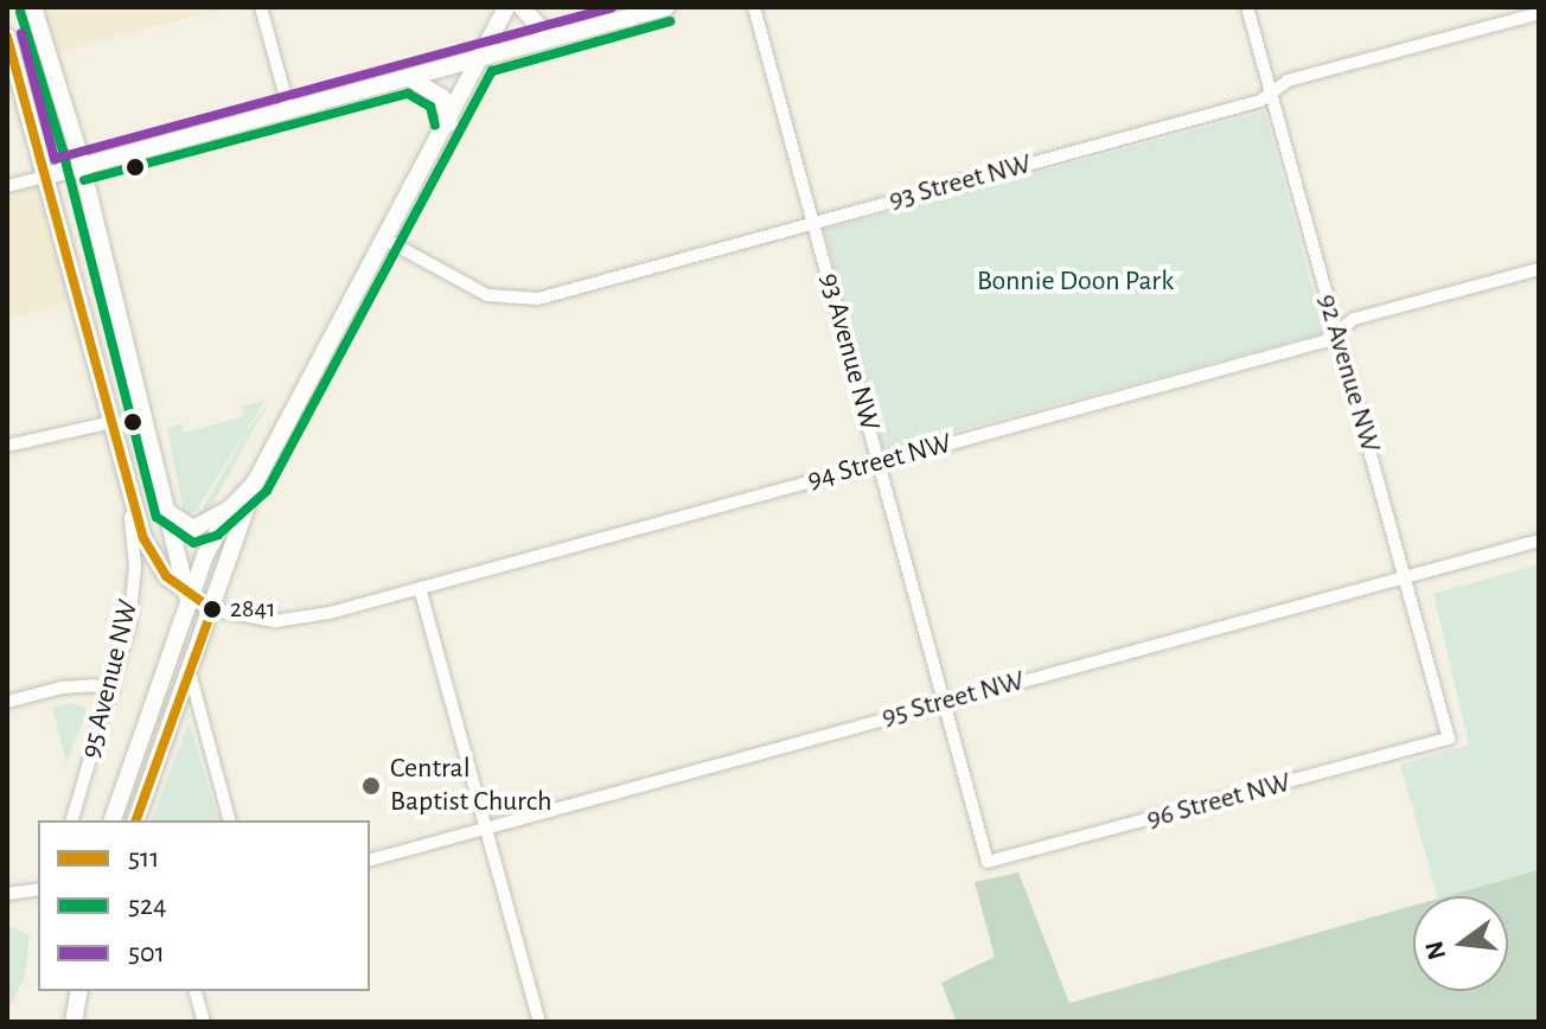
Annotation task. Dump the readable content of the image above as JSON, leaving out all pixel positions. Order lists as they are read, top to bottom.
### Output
{
  "streets": {
    "street": [
      "93 Street NW",
      "93 Avenue NW",
      "92 Avenue NW",
      "94 Street NW",
      "95 Avenue NW",
      "95 Street NW",
      "96 Street NW"
    ]
  },
  "crossings": [
    ["93 Street NW", "93 Avenue NW"],
    ["93 Street NW", "92 Avenue NW"],
    ["93 Avenue NW", "94 Street NW"],
    ["93 Avenue NW", "95 Street NW"],
    ["93 Avenue NW", "96 Street NW"],
    ["92 Avenue NW", "94 Street NW"],
    ["92 Avenue NW", "95 Street NW"],
    ["92 Avenue NW", "96 Street NW"],
    ["94 Street NW", "95 Avenue NW"]
  ],
  "parks": ["Bonnie Doon Park"],
  "places": ["2841", "Central Baptist Church"],
  "lines": ["transit line 501", "transit line 524", "transit line 511"],
  "legend": ["511", "524", "501"],
  "north": "left"
}
